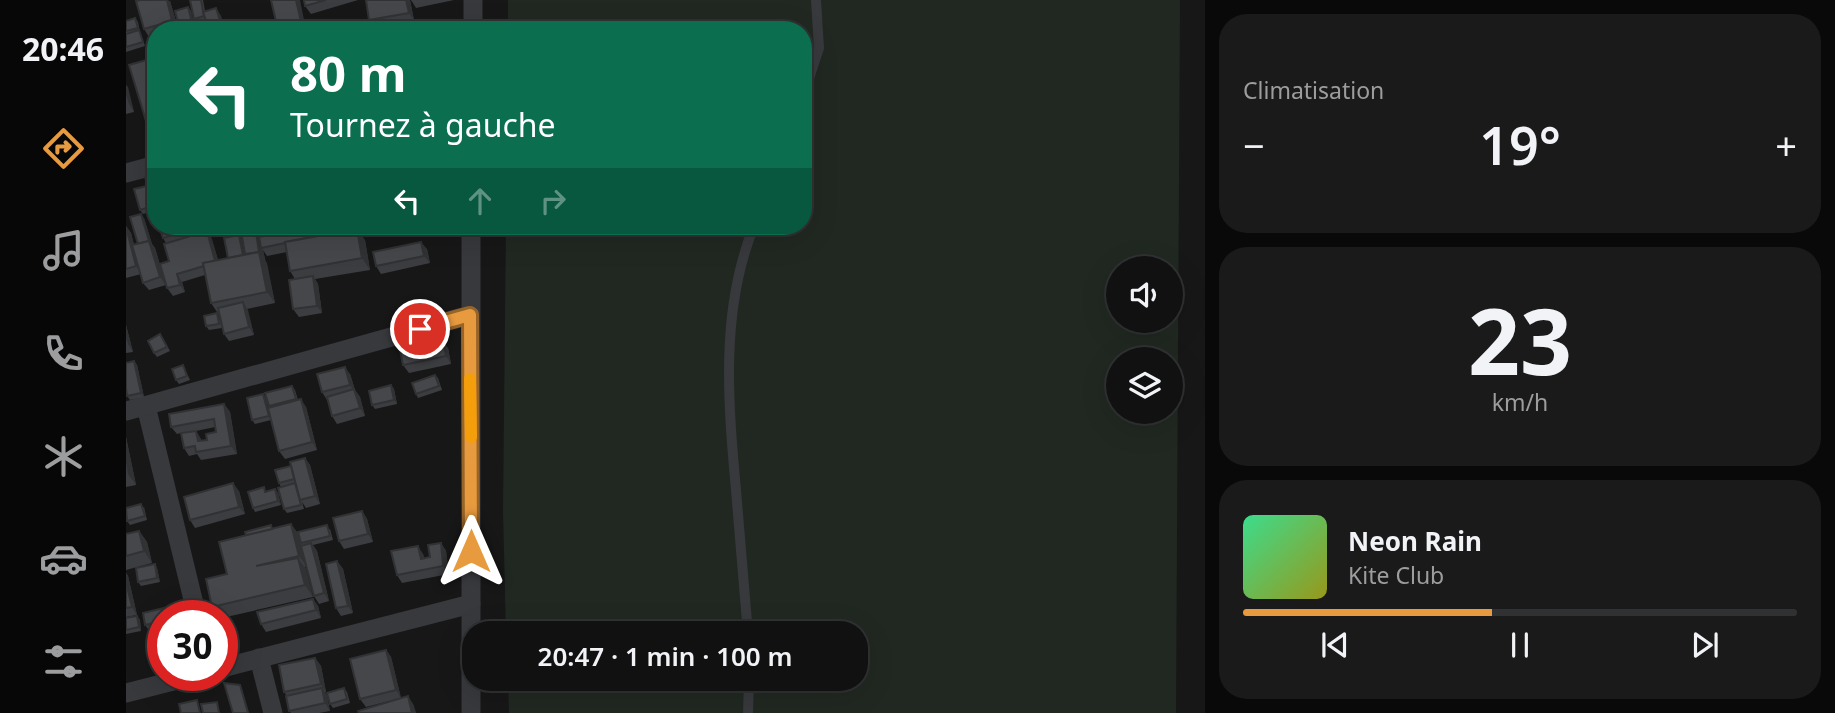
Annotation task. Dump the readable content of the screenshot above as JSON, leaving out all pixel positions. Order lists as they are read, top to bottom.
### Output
{
  "page": {
    "tabs": "20:46",
    "tile": [
      "Climatisation",
      ["23", "km/h"]
    ],
    "turn": ["80 m", "Tournez à gauche"],
    "heat": ["−", "19°", "+"],
    "song": ["Neon Rain", "Kite Club"],
    "limit": "30",
    "trip": "20:47 · 1 min · 100 m"
  }
}
